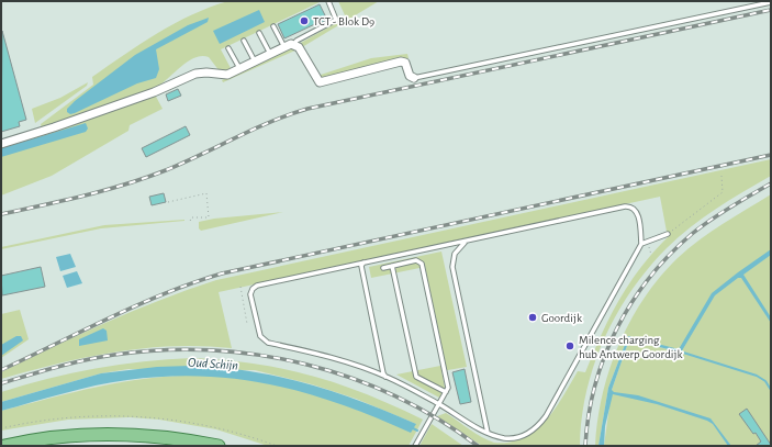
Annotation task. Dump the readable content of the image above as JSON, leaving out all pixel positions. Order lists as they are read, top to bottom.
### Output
{
  "water": ["Oud Schijn"],
  "places": ["TCT - Blok D9", "Goordijk", "Milence charging hub Antwerp Goordijk"]
}
